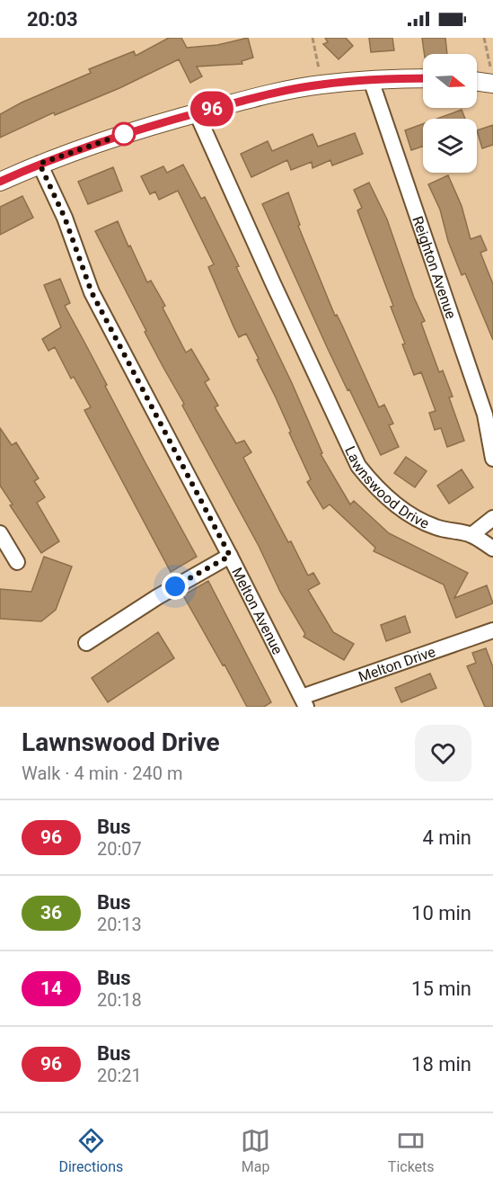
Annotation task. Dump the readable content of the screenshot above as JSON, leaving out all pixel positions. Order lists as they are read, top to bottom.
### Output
{
  "streets": {
    "street": [
      "Reighton Avenue",
      "Lawnswood Drive",
      "Melton Avenue",
      "Melton Drive"
    ]
  },
  "crossings": [
    ["Melton Avenue", "Melton Drive"]
  ],
  "lines": ["bus line 96"],
  "north": "right",
  "page": {
    "status": "20:03",
    "on_map": "96",
    "heading": ["Lawnswood Drive", "Walk · 4 min · 240 m"],
    "list": [
      {
        "mark": "96",
        "name": "Bus",
        "note": "20:07",
        "value": "4 min"
      },
      {
        "mark": "36",
        "name": "Bus",
        "note": "20:13",
        "value": "10 min"
      },
      {
        "mark": "14",
        "name": "Bus",
        "note": "20:18",
        "value": "15 min"
      },
      {
        "mark": "96",
        "name": "Bus",
        "note": "20:21",
        "value": "18 min"
      }
    ],
    "tabs": ["Directions", "Map", "Tickets"]
  }
}
